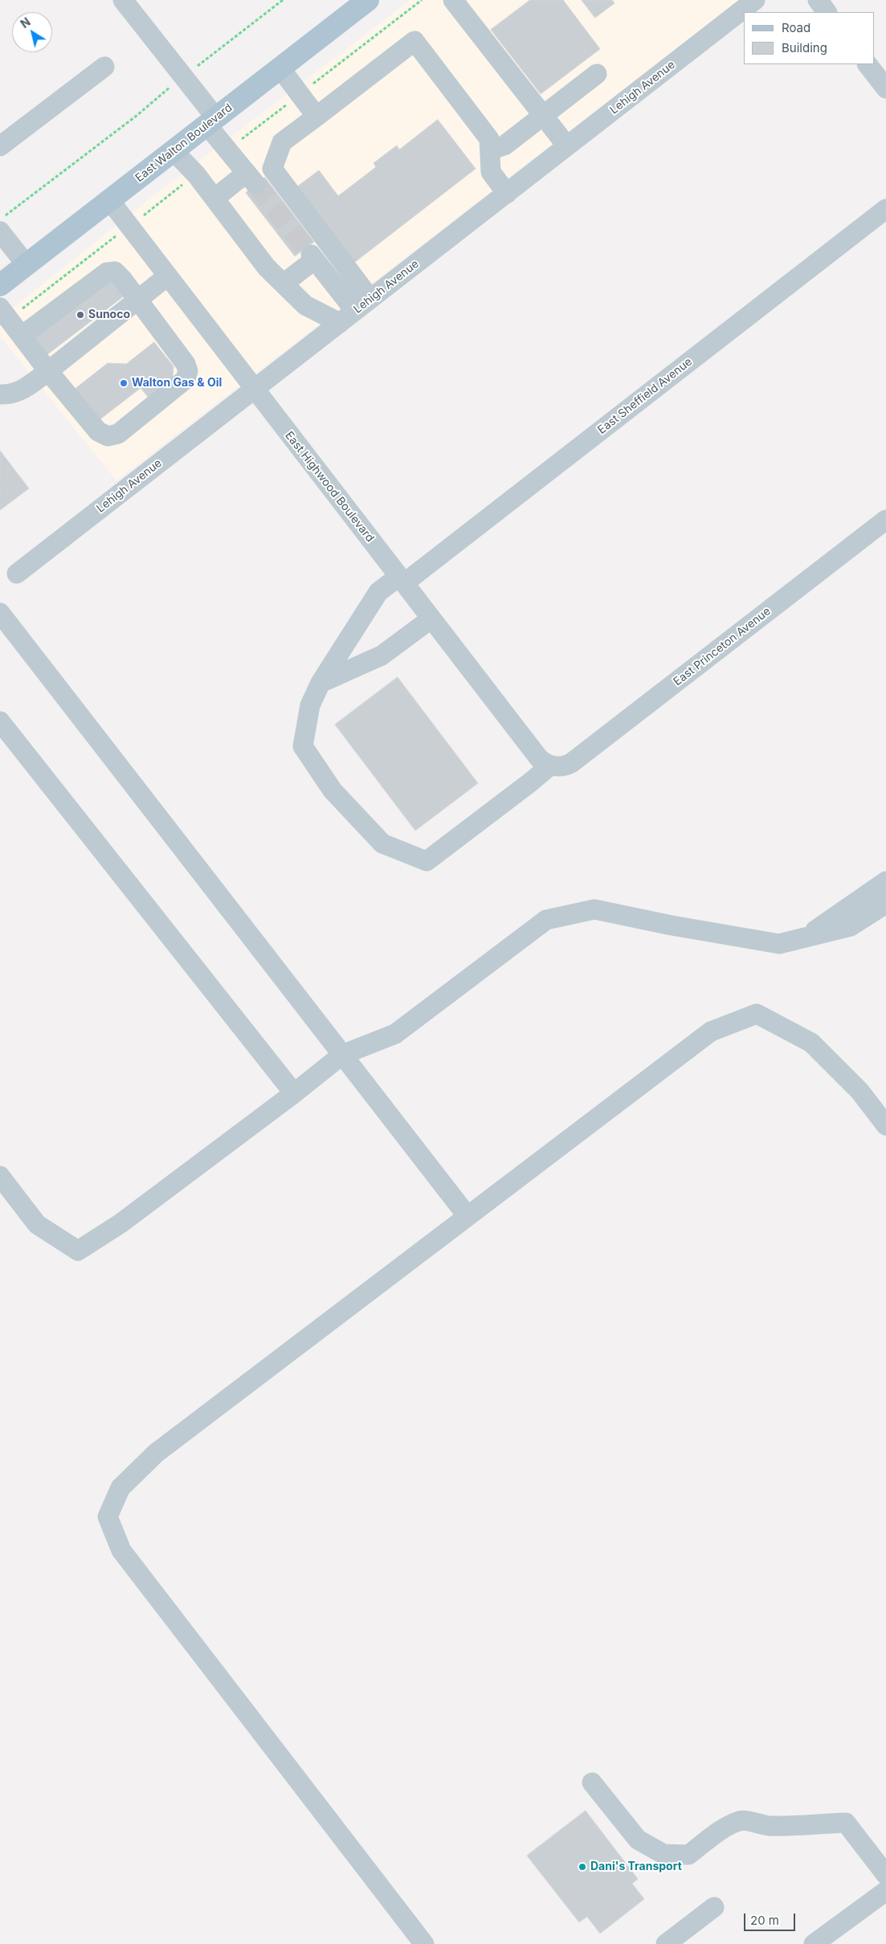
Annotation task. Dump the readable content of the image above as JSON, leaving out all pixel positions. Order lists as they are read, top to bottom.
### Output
{
  "streets": {
    "main road": ["East Walton Boulevard"],
    "street": [
      "Lehigh Avenue",
      "East Sheffield Avenue",
      "East Highwood Boulevard",
      "East Princeton Avenue"
    ]
  },
  "crossings": [
    ["Lehigh Avenue", "East Highwood Boulevard"],
    ["East Walton Boulevard", "East Highwood Boulevard"],
    ["East Sheffield Avenue", "East Highwood Boulevard"],
    ["East Sheffield Avenue", "East Princeton Avenue"],
    ["East Highwood Boulevard", "East Princeton Avenue"]
  ],
  "places": ["Sunoco", "Walton Gas & Oil", "Dani's Transport"],
  "legend": ["Road", "Building"],
  "scale_bar": "20 m",
  "north": "top left"
}
